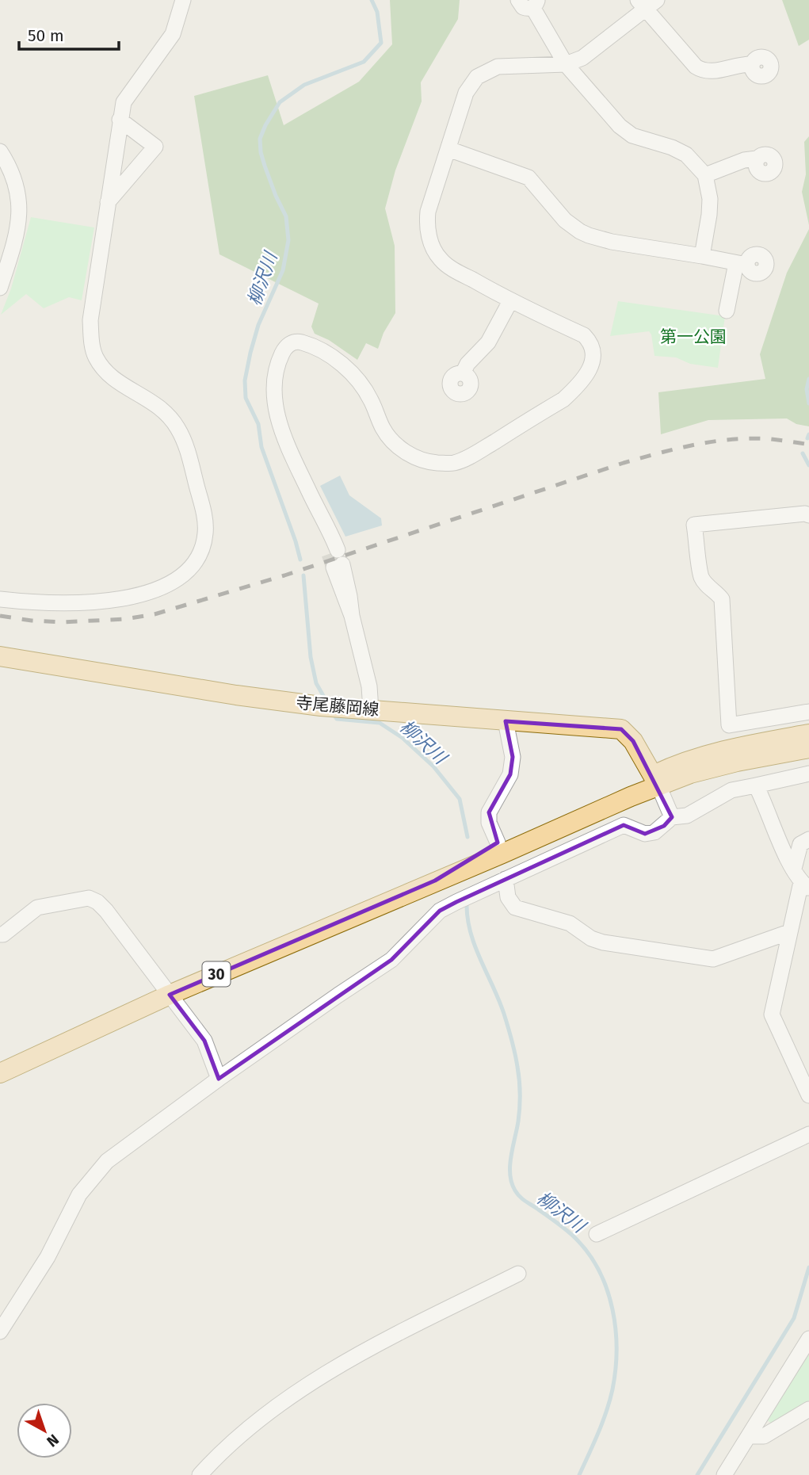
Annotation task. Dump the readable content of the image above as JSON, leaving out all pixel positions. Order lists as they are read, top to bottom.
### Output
{
  "streets": {
    "main road": ["寺尾藤岡線", "30"]
  },
  "crossings": [
    ["寺尾藤岡線", "30"]
  ],
  "water": ["柳沢川"],
  "parks": ["第一公園"],
  "scale_bar": "50 m",
  "north": "bottom right"
}
